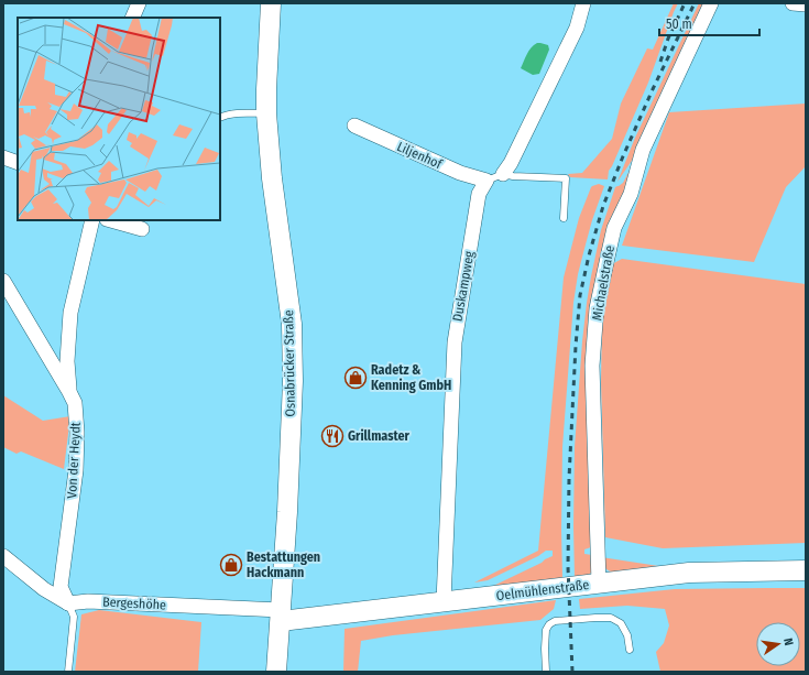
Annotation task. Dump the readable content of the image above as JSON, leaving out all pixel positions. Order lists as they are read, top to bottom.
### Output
{
  "streets": {
    "main road": ["Osnabrücker Straße", "Oelmühlenstraße"],
    "street": [
      "Liljenhof",
      "Michaelstraße",
      "Duskampweg",
      "Von der Heydt",
      "Bergeshöhe"
    ]
  },
  "crossings": [
    ["Liljenhof", "Duskampweg"],
    ["Michaelstraße", "Oelmühlenstraße"],
    ["Duskampweg", "Oelmühlenstraße"],
    ["Osnabrücker Straße", "Oelmühlenstraße"],
    ["Osnabrücker Straße", "Bergeshöhe"],
    ["Von der Heydt", "Bergeshöhe"],
    ["Oelmühlenstraße", "Bergeshöhe"]
  ],
  "places": {
    "shop": ["Radetz & Kenning GmbH", "Bestattungen Hackmann"],
    "restaurant": ["Grillmaster"]
  },
  "scale_bar": "50 m",
  "north": "right"
}
